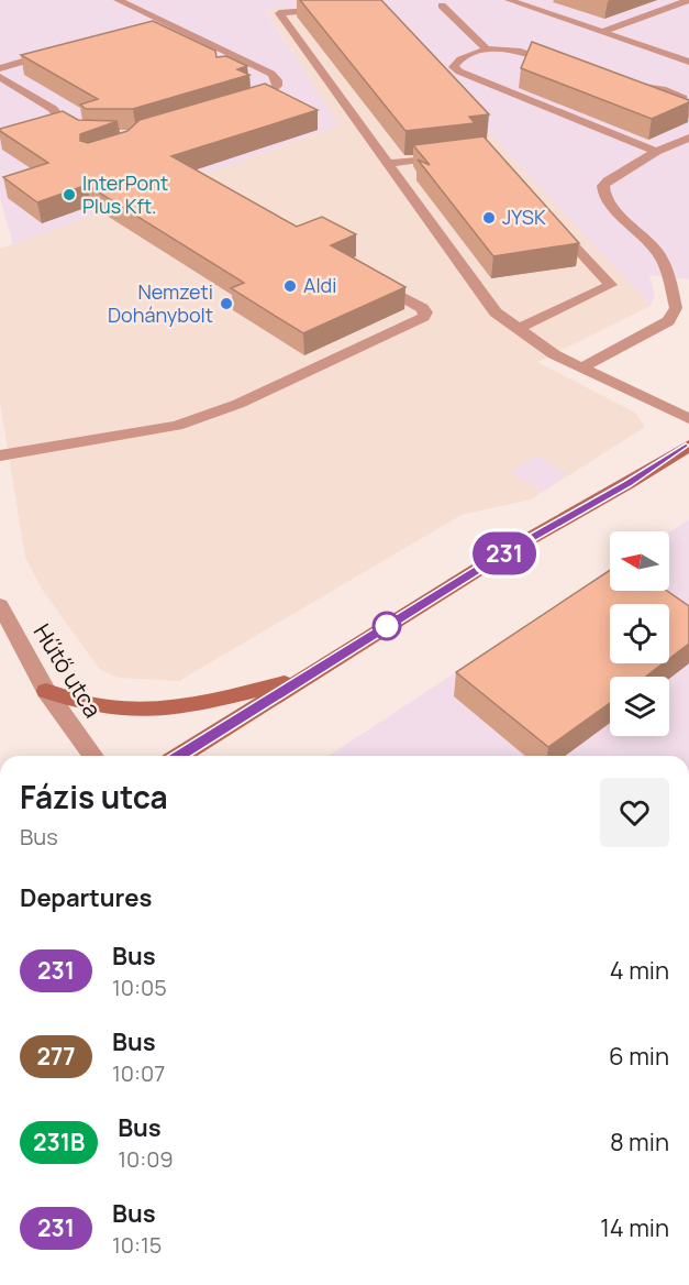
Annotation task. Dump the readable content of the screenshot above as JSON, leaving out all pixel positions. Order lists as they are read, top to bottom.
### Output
{
  "streets": {
    "street": ["Hűtő utca"]
  },
  "places": [
    "InterPont Plus Kft.",
    "JYSK",
    "Aldi",
    "Nemzeti Dohánybolt"
  ],
  "lines": ["bus line 231"],
  "north": "left",
  "page": {
    "on_map": "231",
    "heading": [
      ["Fázis utca", "Bus"],
      "Departures"
    ],
    "list": [
      {
        "mark": "231",
        "name": "Bus",
        "note": "10:05",
        "value": "4 min"
      },
      {
        "mark": "277",
        "name": "Bus",
        "note": "10:07",
        "value": "6 min"
      },
      {
        "mark": "231B",
        "name": "Bus",
        "note": "10:09",
        "value": "8 min"
      },
      {
        "mark": "231",
        "name": "Bus",
        "note": "10:15",
        "value": "14 min"
      }
    ]
  }
}
